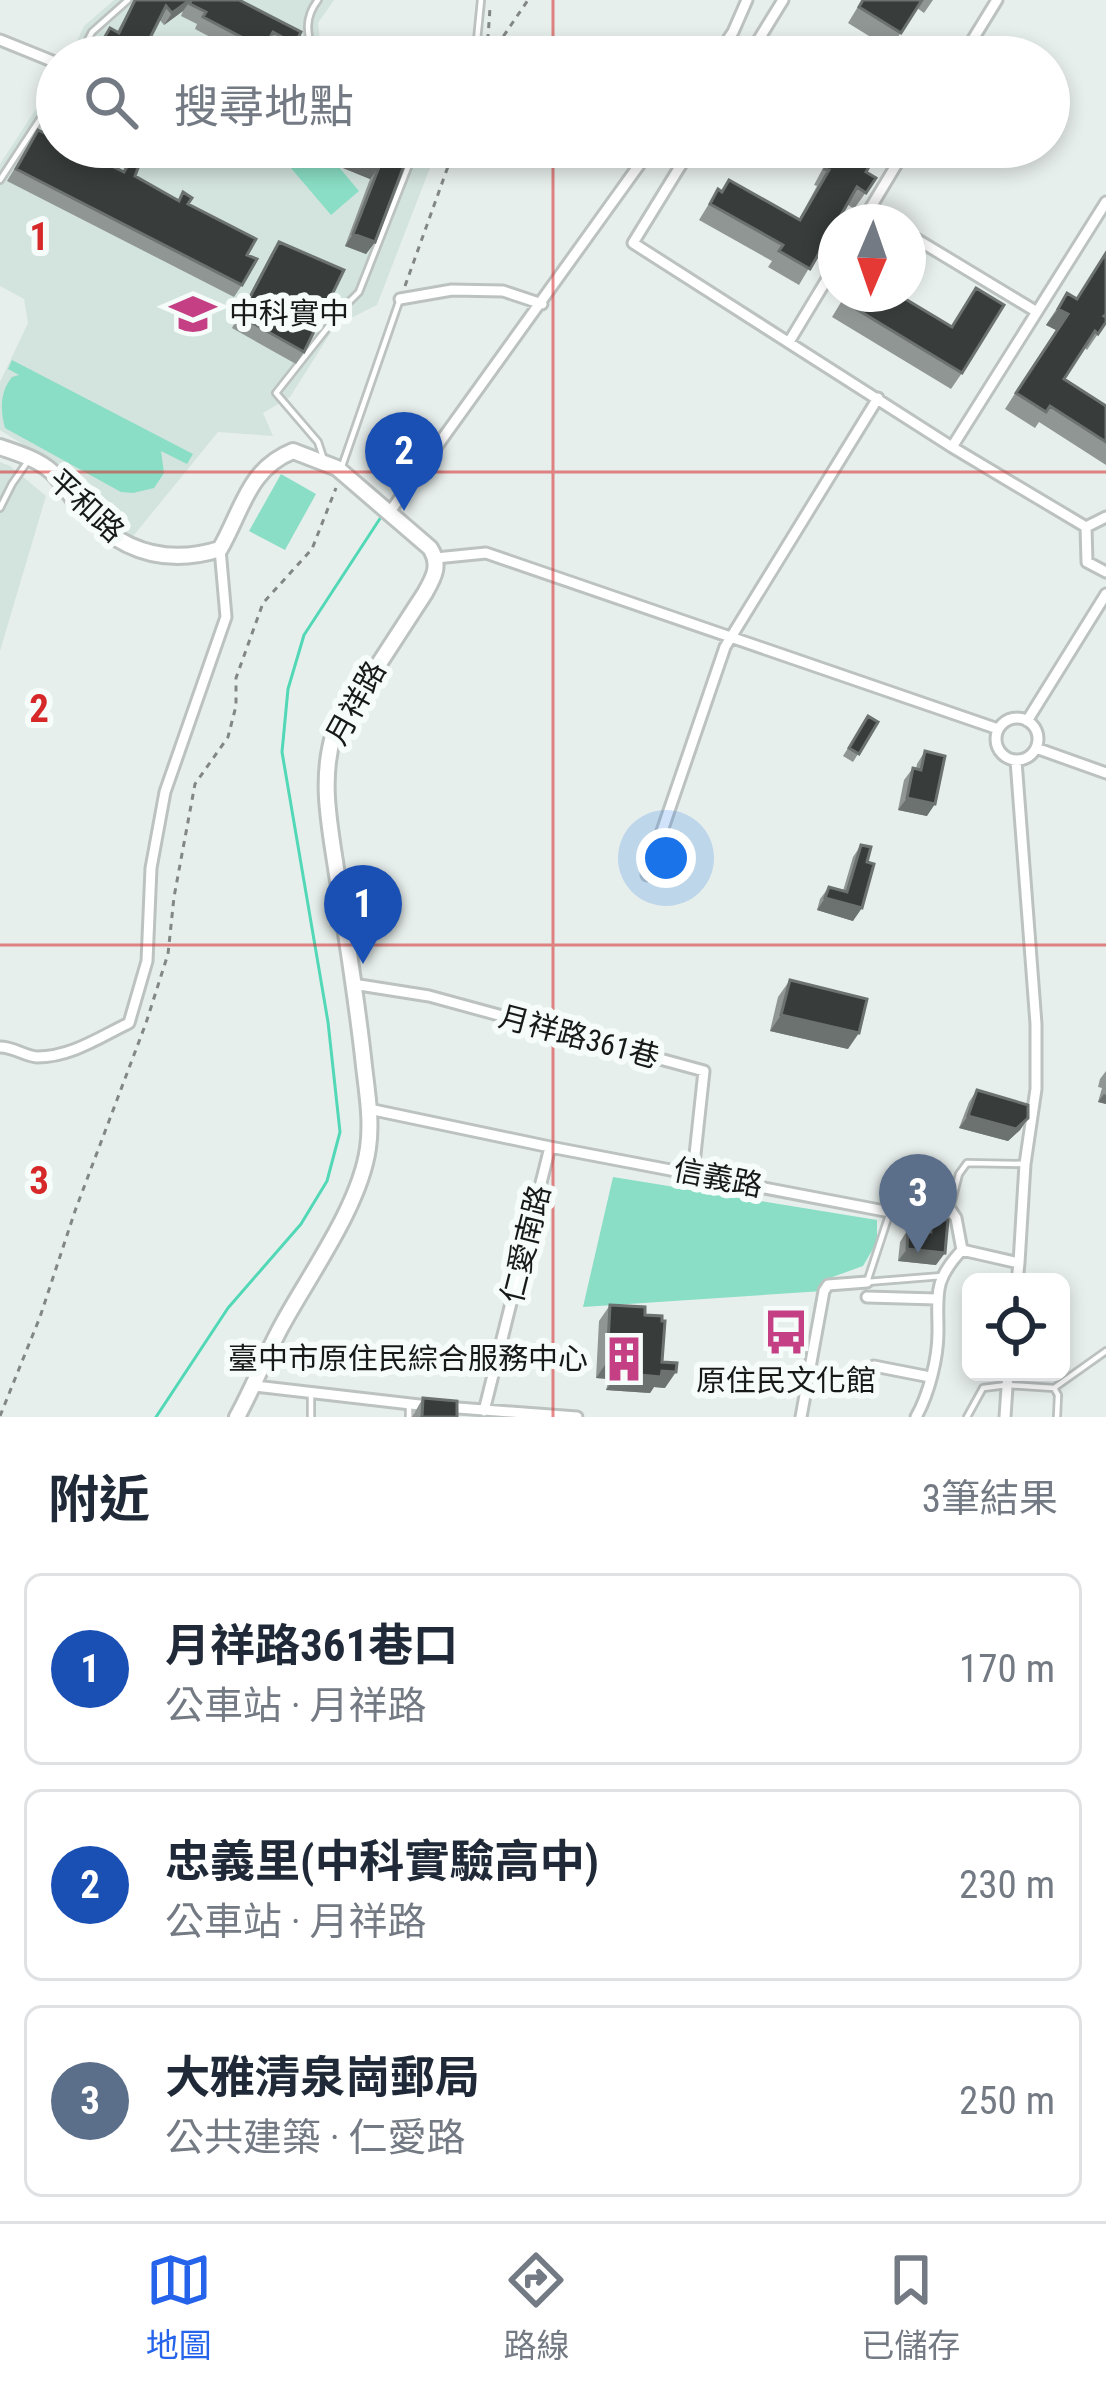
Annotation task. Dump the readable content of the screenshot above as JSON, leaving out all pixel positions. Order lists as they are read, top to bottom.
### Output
{
  "streets": {
    "street": [
      "平和路",
      "月祥路",
      "月祥路361巷",
      "信義路",
      "仁愛南路"
    ]
  },
  "crossings": [
    ["月祥路", "月祥路361巷"],
    ["月祥路", "信義路"],
    ["月祥路361巷", "信義路"],
    ["信義路", "仁愛南路"]
  ],
  "places": {
    "school or university": ["中科實中"],
    "bus stop": ["原住民文化館"],
    "building": ["臺中市原住民綜合服務中心"]
  },
  "north": "bottom",
  "page": {
    "search": "搜尋地點",
    "pins": ["2", "1", "3"],
    "heading": ["附近", "3筆結果"],
    "list": [
      {
        "mark": "1",
        "name": "月祥路361巷口",
        "note": "公車站 · 月祥路",
        "value": "170 m"
      },
      {
        "mark": "2",
        "name": "忠義里(中科實驗高中)",
        "note": "公車站 · 月祥路",
        "value": "230 m"
      },
      {
        "mark": "3",
        "name": "大雅清泉崗郵局",
        "note": "公共建築 · 仁愛路",
        "value": "250 m"
      }
    ],
    "nav": ["地圖", "路線", "已儲存"]
  },
  "grid": {
    "rows": ["1", "2", "3"]
  }
}
